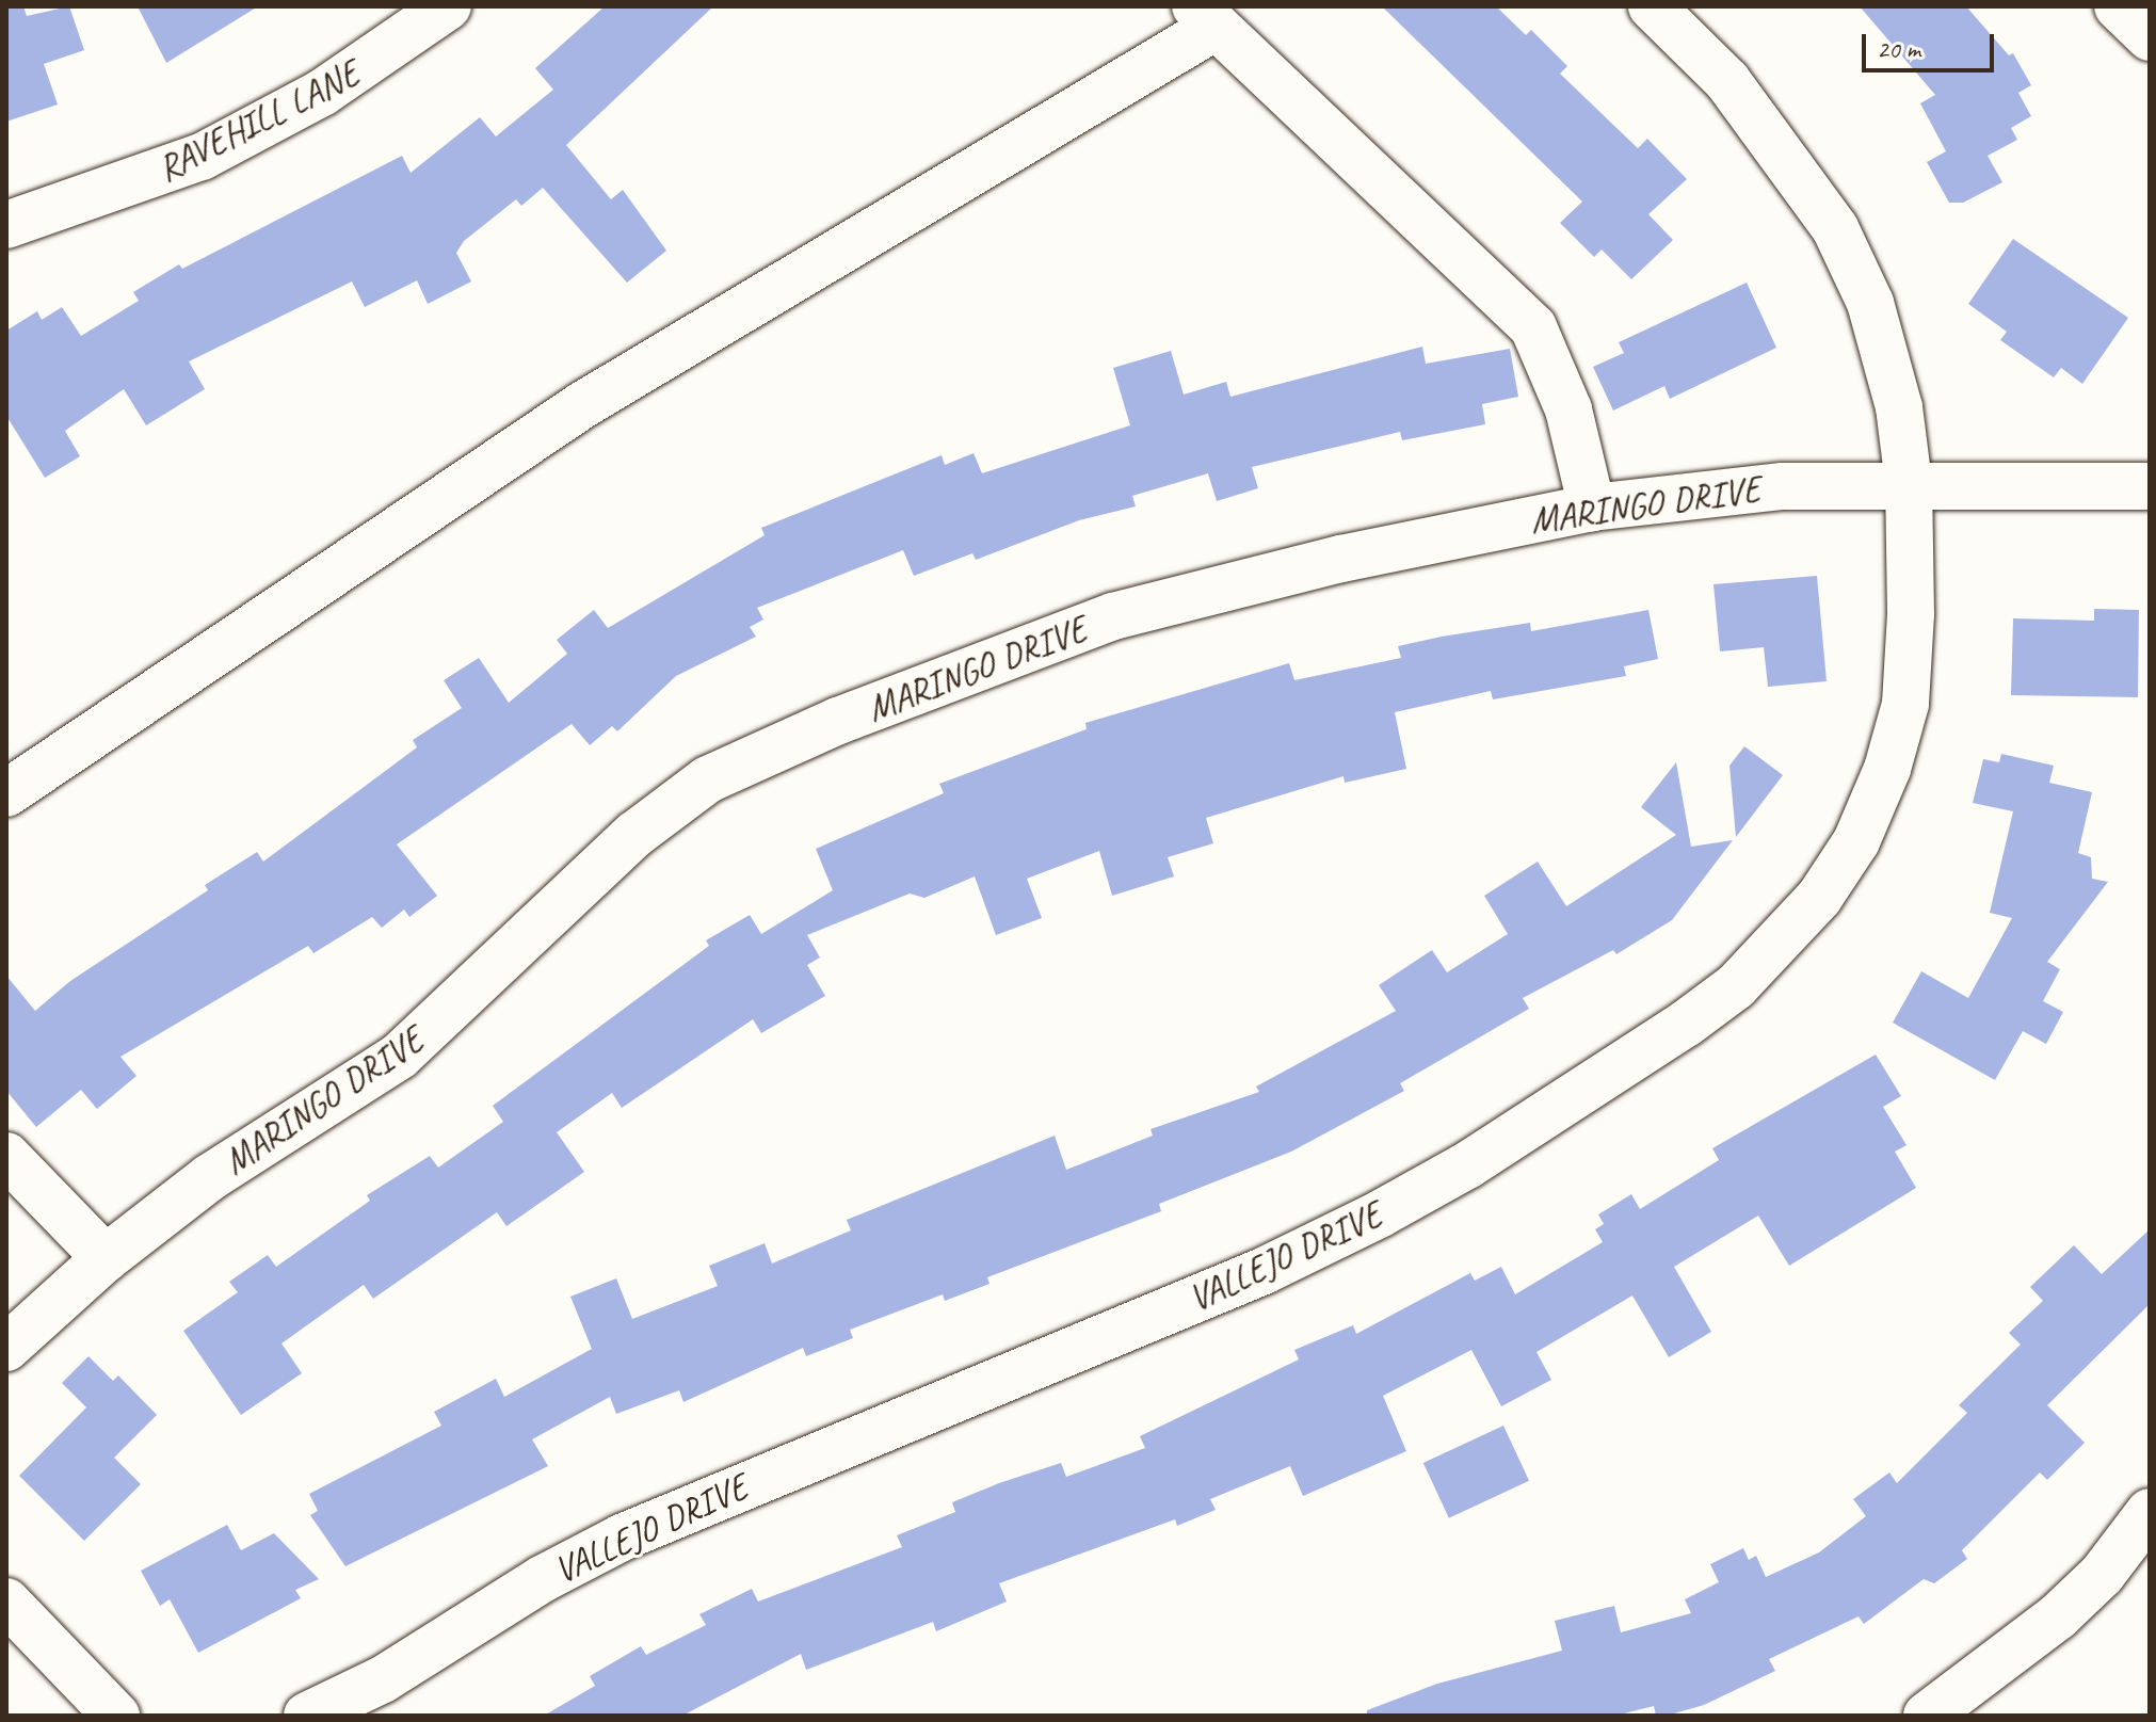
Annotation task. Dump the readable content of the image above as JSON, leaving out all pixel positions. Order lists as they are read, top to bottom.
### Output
{
  "streets": {
    "street": ["RAVEHILL LANE", "MARINGO DRIVE", "VALLEJO DRIVE"]
  },
  "crossings": [
    ["MARINGO DRIVE", "VALLEJO DRIVE"]
  ],
  "scale_bar": "20 m"
}
